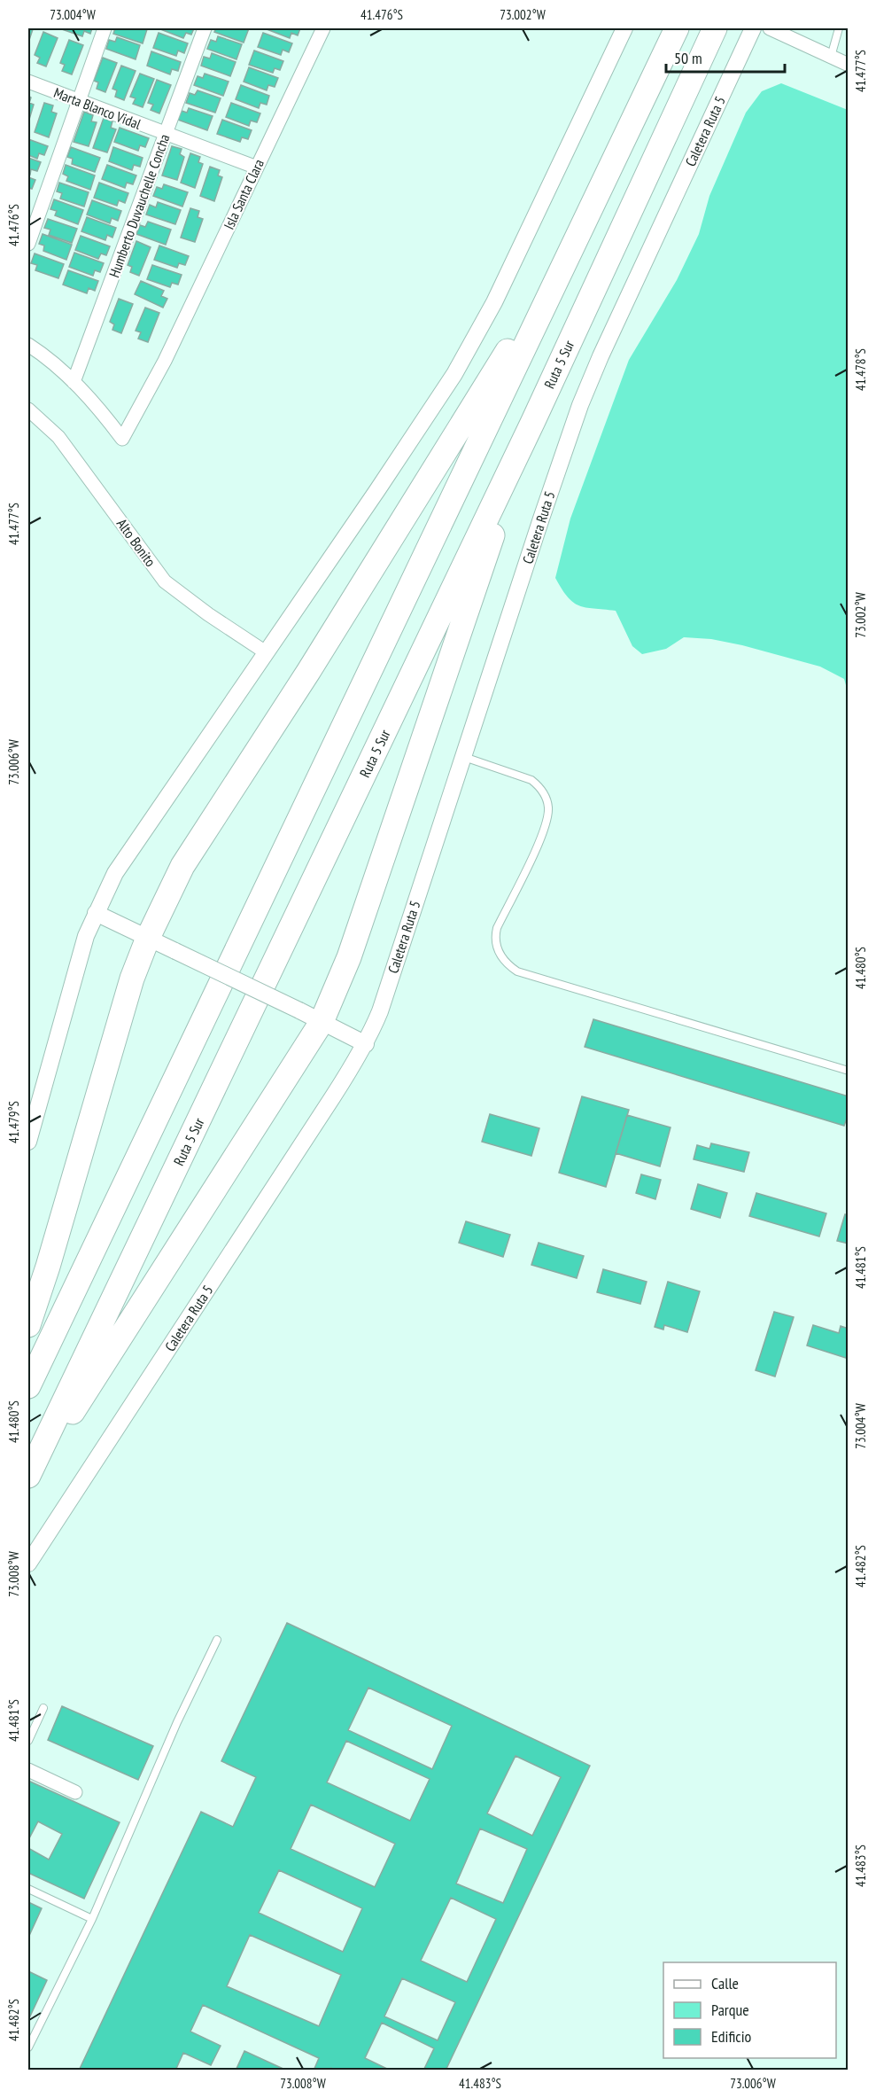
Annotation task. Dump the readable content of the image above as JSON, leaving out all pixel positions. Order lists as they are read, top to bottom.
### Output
{
  "streets": {
    "highway": ["Ruta 5 Sur"],
    "street": [
      "Marta Blanco Vidal",
      "Caletera Ruta 5",
      "Isla Santa Clara",
      "Humberto Duvauchelle Concha",
      "Alto Bonito"
    ]
  },
  "crossings": [
    ["Marta Blanco Vidal", "Isla Santa Clara"],
    ["Marta Blanco Vidal", "Humberto Duvauchelle Concha"],
    ["Isla Santa Clara", "Humberto Duvauchelle Concha"]
  ],
  "legend": ["Calle", "Parque", "Edificio"],
  "scale_bar": "50 m",
  "coordinates": [
    "73.004°W",
    "41.476°S",
    "73.002°W",
    "41.477°S",
    "41.478°S",
    "73.006°W",
    "41.480°S",
    "41.479°S",
    "41.481°S",
    "41.482°S",
    "73.008°W",
    "41.483°S"
  ]
}
